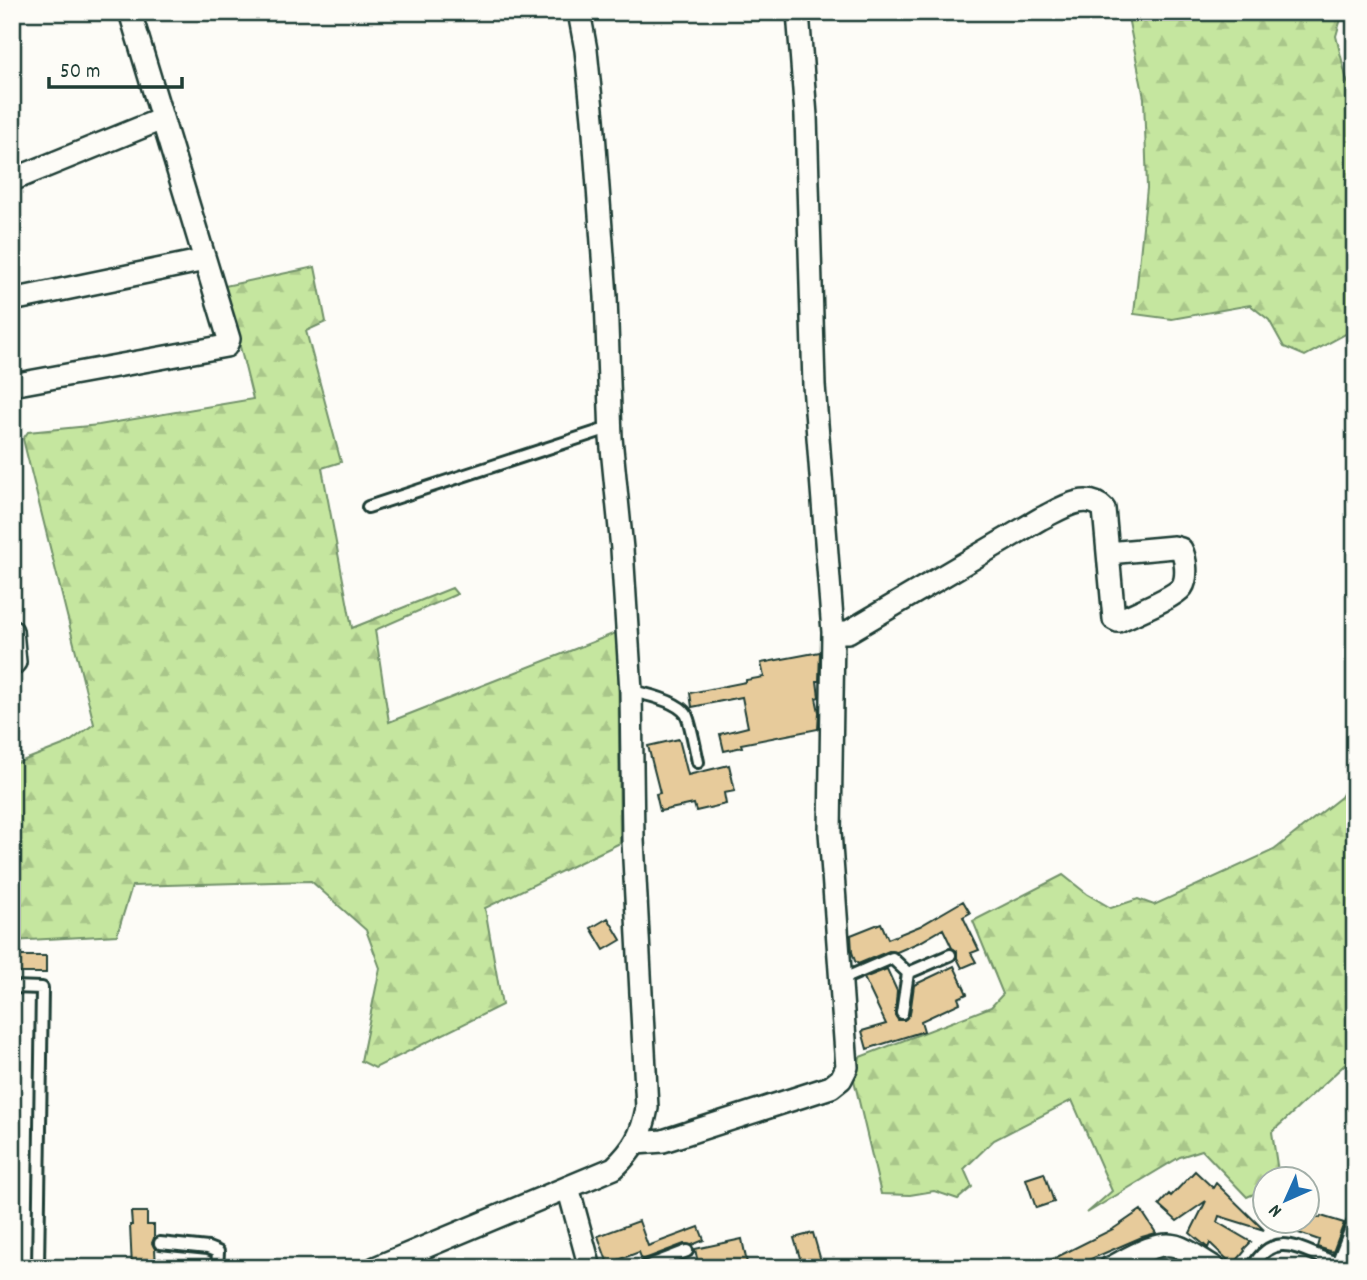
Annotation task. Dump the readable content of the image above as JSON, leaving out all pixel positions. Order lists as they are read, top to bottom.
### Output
{
  "scale_bar": "50 m",
  "north": "bottom left"
}
